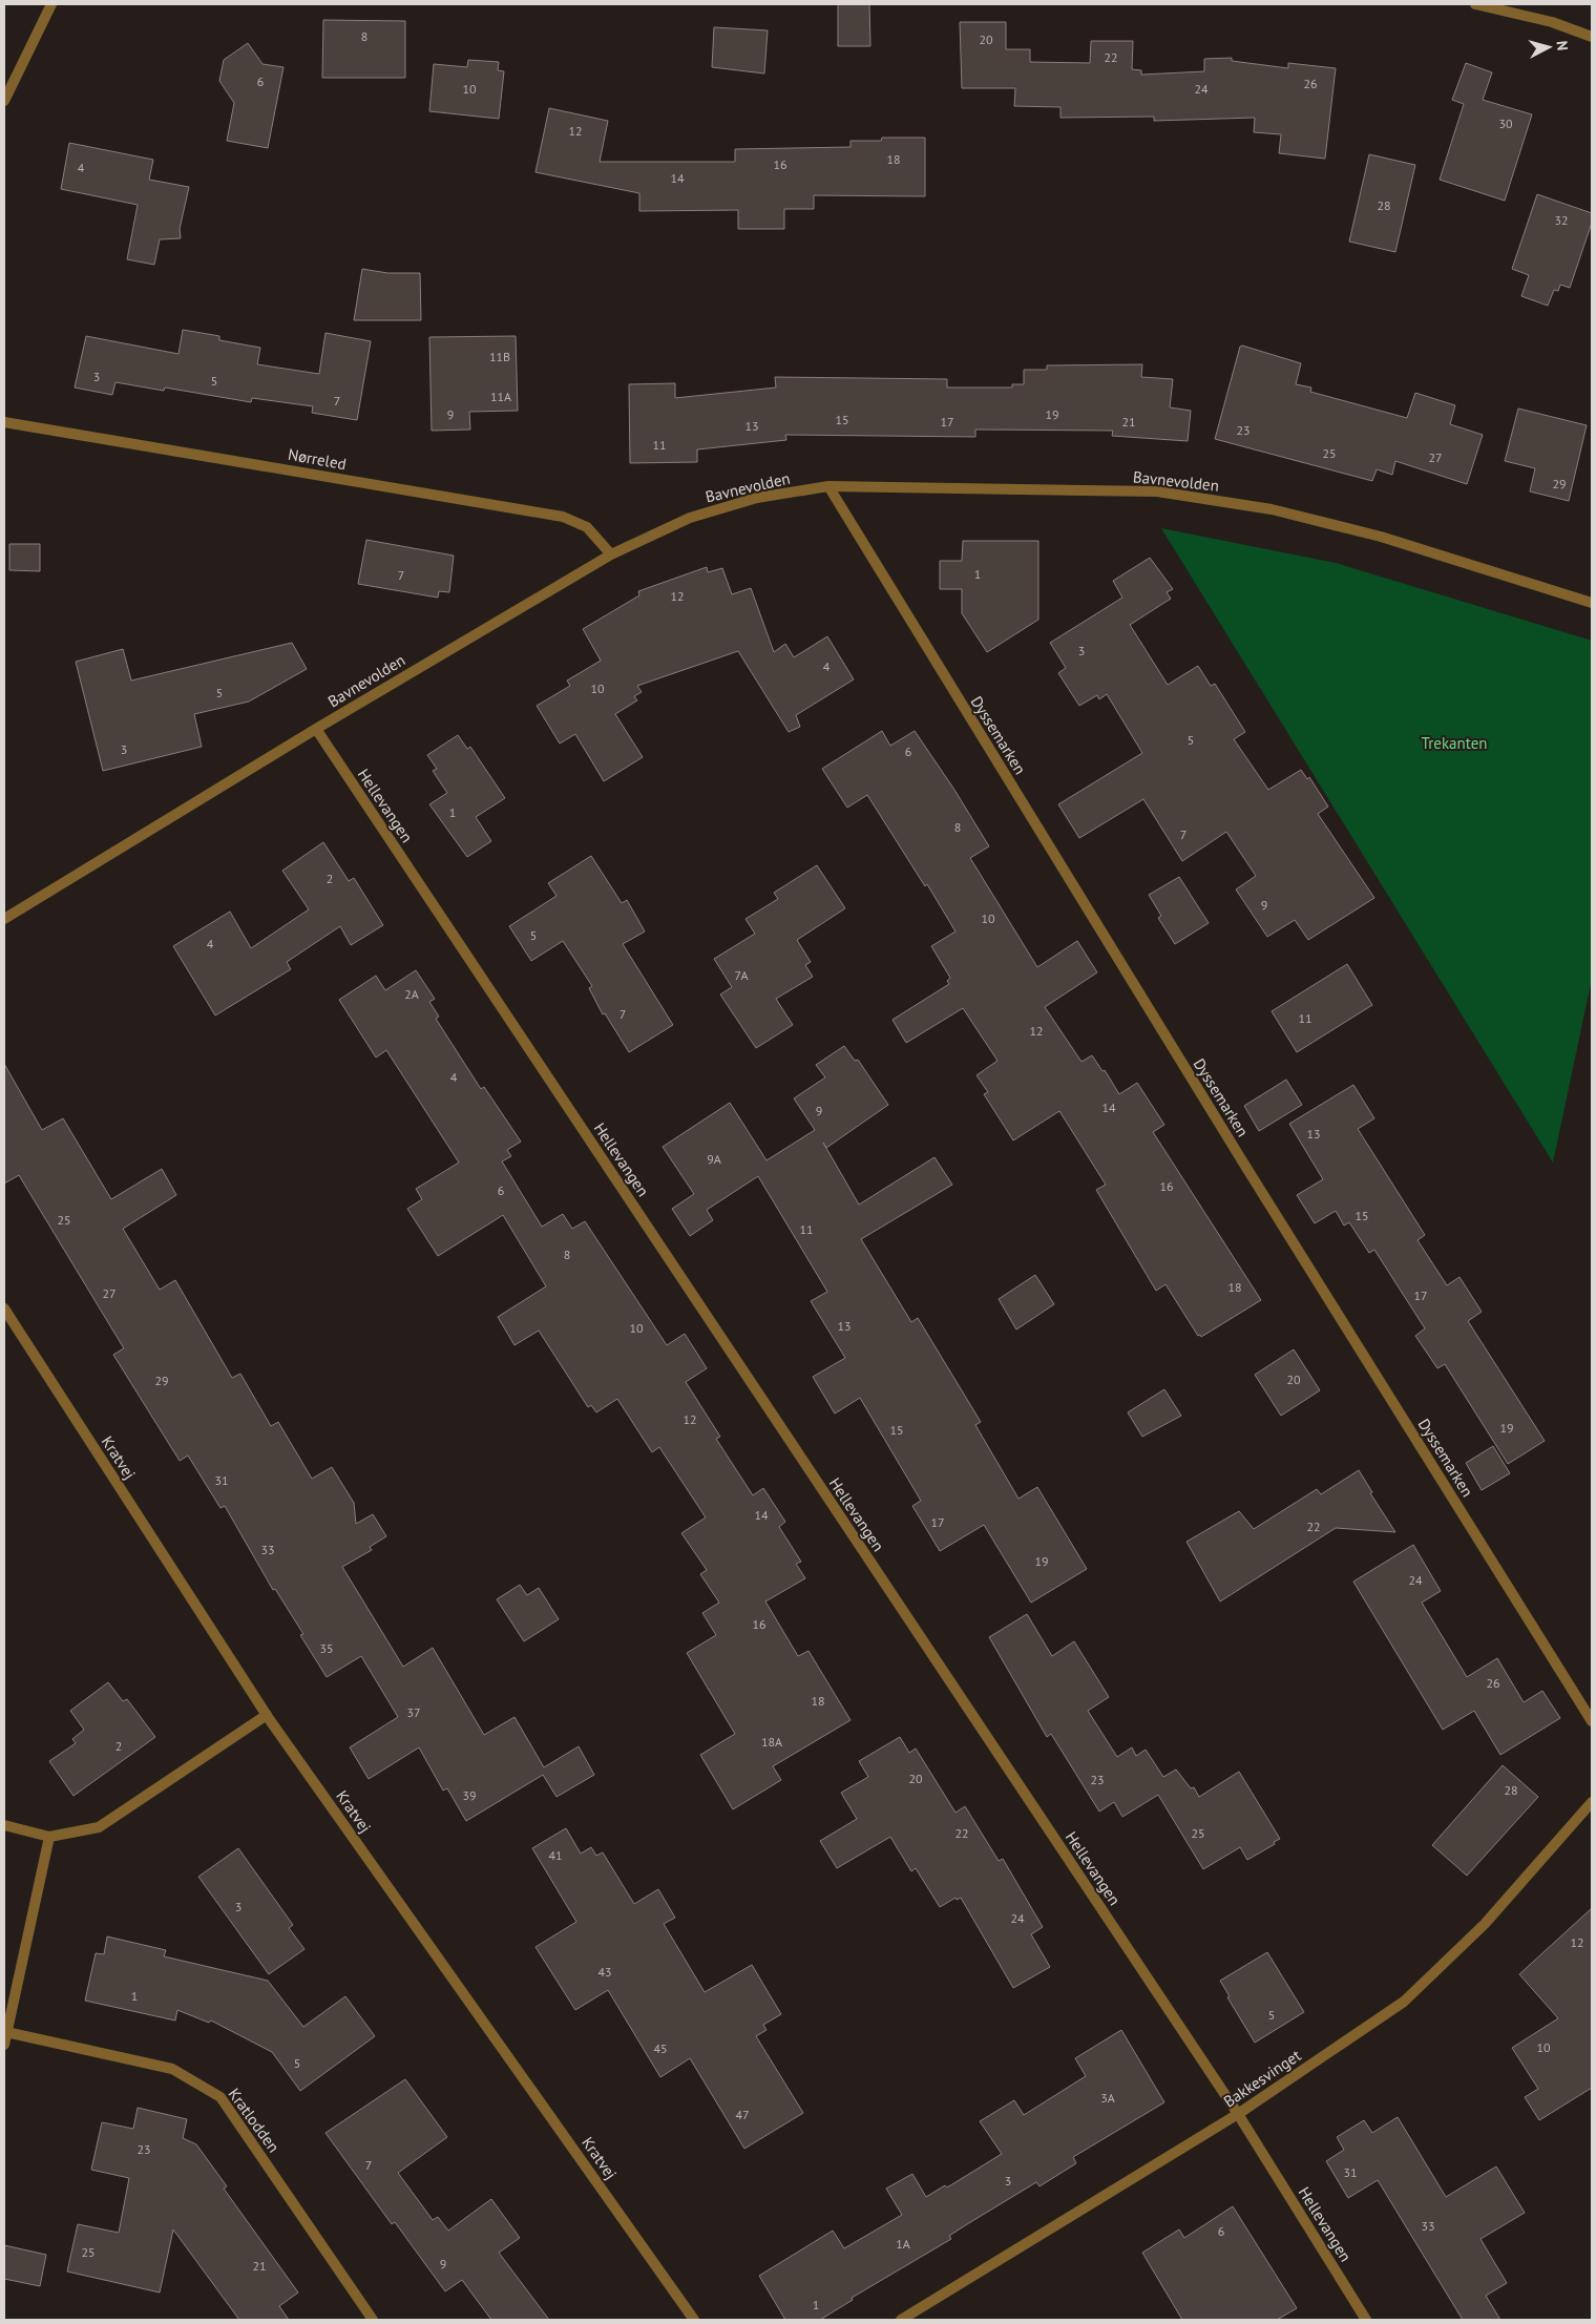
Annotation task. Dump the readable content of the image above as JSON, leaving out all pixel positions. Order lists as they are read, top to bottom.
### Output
{
  "streets": {
    "street": [
      "Nørreled",
      "Bavnevolden",
      "Dyssemarken",
      "Hellevangen",
      "Kratvej",
      "Bakkesvinget",
      "Kratlodden"
    ]
  },
  "crossings": [
    ["Nørreled", "Bavnevolden"],
    ["Bavnevolden", "Dyssemarken"],
    ["Bavnevolden", "Hellevangen"],
    ["Hellevangen", "Bakkesvinget"]
  ],
  "parks": ["Trekanten"],
  "house_numbers": [
    "8",
    "20",
    "22",
    "6",
    "26",
    "10",
    "24",
    "30",
    "12",
    "18",
    "16",
    "4",
    "14",
    "28",
    "32",
    "11B",
    "3",
    "5",
    "11A",
    "7",
    "9",
    "19",
    "15",
    "17",
    "21",
    "13",
    "23",
    "11",
    "25",
    "27",
    "29",
    "1",
    "7",
    "12",
    "3",
    "4",
    "10",
    "5",
    "5",
    "3",
    "6",
    "1",
    "8",
    "7",
    "2",
    "9",
    "10",
    "5",
    "4",
    "7A",
    "2A",
    "7",
    "11",
    "12",
    "4",
    "14",
    "9",
    "13",
    "9A",
    "16",
    "6",
    "15",
    "25",
    "11",
    "8",
    "18",
    "27",
    "17",
    "13",
    "10",
    "20",
    "29",
    "12",
    "19",
    "15",
    "31",
    "14",
    "17",
    "22",
    "33",
    "19",
    "24",
    "16",
    "35",
    "26",
    "18",
    "37",
    "18A",
    "2",
    "20",
    "23",
    "28",
    "39",
    "22",
    "25",
    "41",
    "3",
    "24",
    "12",
    "43",
    "1",
    "5",
    "10",
    "45",
    "5",
    "3A",
    "47",
    "23",
    "7",
    "31",
    "3",
    "33",
    "6",
    "1A",
    "25",
    "9",
    "21",
    "1"
  ],
  "north": "right"
}
